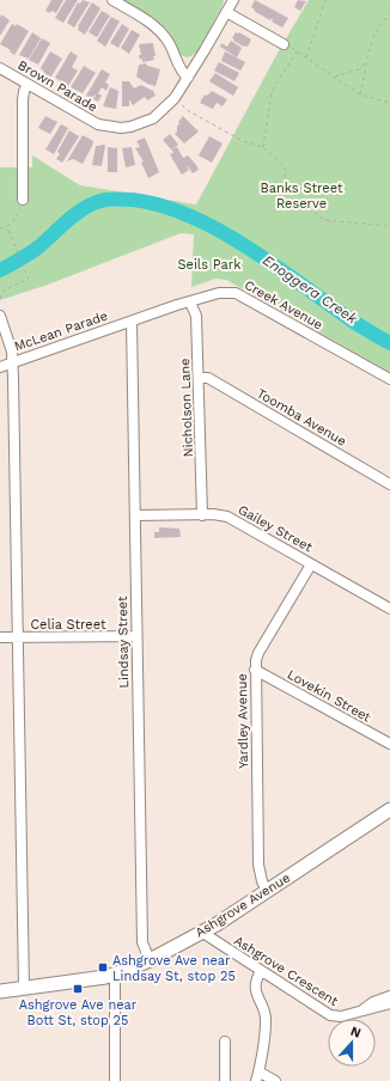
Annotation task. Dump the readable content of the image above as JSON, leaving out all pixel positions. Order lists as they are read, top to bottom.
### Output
{
  "streets": {
    "main road": ["Ashgrove Avenue"],
    "street": [
      "Brown Parade",
      "Creek Avenue",
      "McLean Parade",
      "Nicholson Lane",
      "Toomba Avenue",
      "Gailey Street",
      "Celia Street",
      "Lindsay Street",
      "Lovekin Street",
      "Yardley Avenue",
      "Ashgrove Crescent"
    ]
  },
  "crossings": [
    ["Creek Avenue", "McLean Parade"],
    ["Creek Avenue", "Nicholson Lane"],
    ["Creek Avenue", "Lindsay Street"],
    ["McLean Parade", "Lindsay Street"],
    ["Nicholson Lane", "Toomba Avenue"],
    ["Nicholson Lane", "Gailey Street"],
    ["Gailey Street", "Lindsay Street"],
    ["Gailey Street", "Yardley Avenue"],
    ["Celia Street", "Lindsay Street"],
    ["Lindsay Street", "Ashgrove Avenue"],
    ["Lovekin Street", "Yardley Avenue"],
    ["Yardley Avenue", "Ashgrove Avenue"],
    ["Ashgrove Avenue", "Ashgrove Crescent"]
  ],
  "water": ["Enoggera Creek"],
  "parks": ["Banks Street Reserve", "Seils Park"],
  "places": {
    "transit": ["Ashgrove Ave near Lindsay St, stop 25", "Ashgrove Ave near Bott St, stop 25"]
  },
  "north": "top"
}
